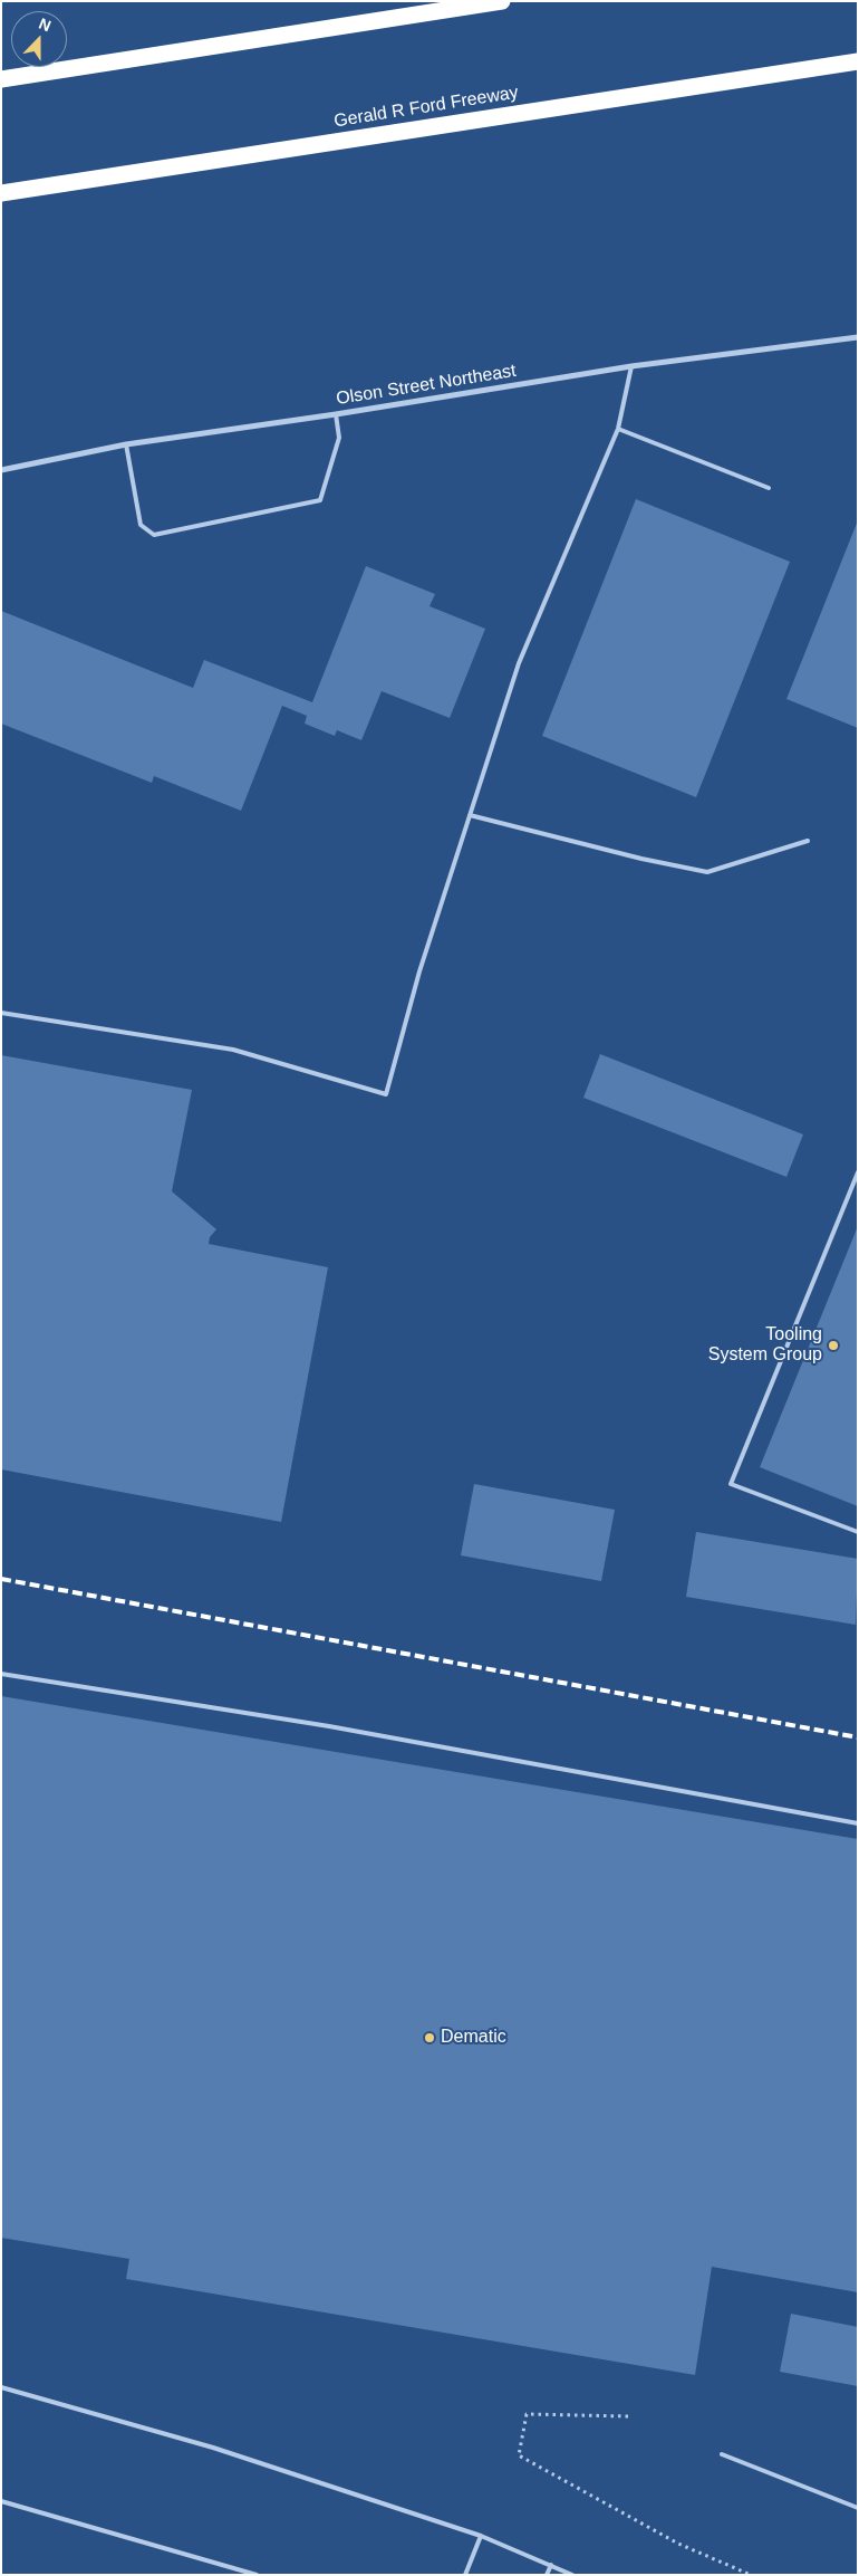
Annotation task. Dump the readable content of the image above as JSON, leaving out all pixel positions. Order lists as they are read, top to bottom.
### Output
{
  "streets": {
    "highway": ["Gerald R Ford Freeway"],
    "street": ["Olson Street Northeast"]
  },
  "places": ["Tooling System Group", "Dematic"],
  "north": "top"
}
